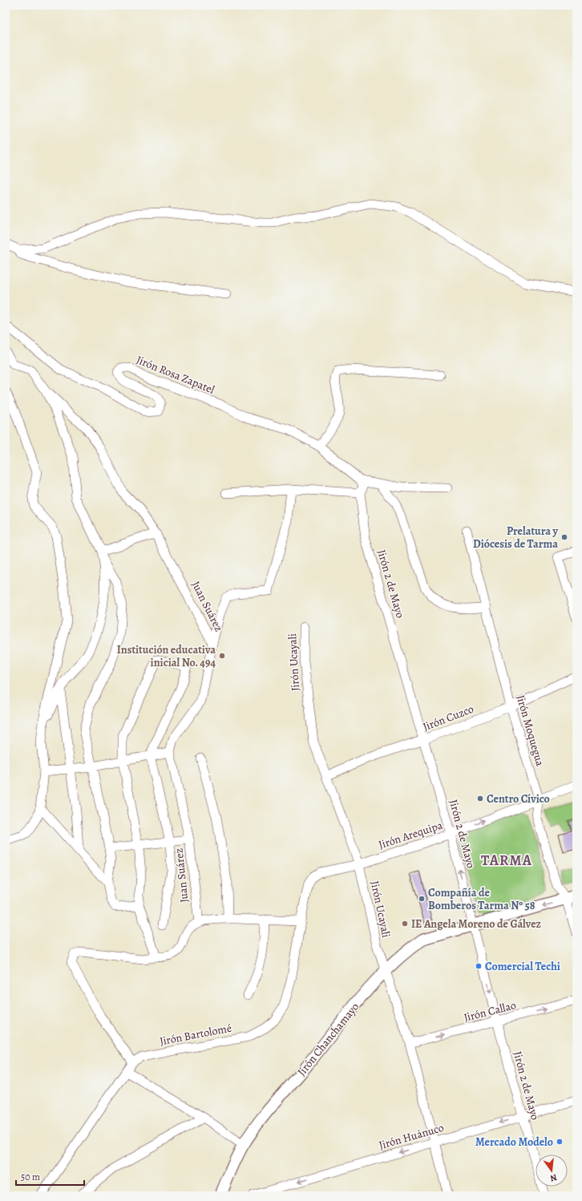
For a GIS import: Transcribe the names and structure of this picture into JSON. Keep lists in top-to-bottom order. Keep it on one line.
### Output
{"streets":{"main road":["Jirón Chanchamayo"],"street":["Jirón Rosa Zapatel","Jirón 2 de Mayo","Juan Suárez","Jirón Ucayali","Jirón Cuzco","Jirón Moquegua","Jirón Arequipa","Jirón Callao","Jirón Bartolomé","Jirón Huánuco"]},"crossings":[["Jirón Rosa Zapatel","Jirón 2 de Mayo"],["Jirón 2 de Mayo","Jirón Cuzco"],["Jirón 2 de Mayo","Jirón Arequipa"],["Jirón 2 de Mayo","Jirón Callao"],["Jirón 2 de Mayo","Jirón Chanchamayo"],["Jirón 2 de Mayo","Jirón Huánuco"],["Jirón Ucayali","Jirón Cuzco"],["Jirón Ucayali","Jirón Arequipa"],["Jirón Ucayali","Jirón Callao"],["Jirón Ucayali","Jirón Chanchamayo"],["Jirón Ucayali","Jirón Huánuco"],["Jirón Cuzco","Jirón Moquegua"],["Jirón Moquegua","Jirón Arequipa"],["Jirón Moquegua","Jirón Chanchamayo"],["Jirón Arequipa","Jirón Bartolomé"]],"one_way":["Jirón Callao","Jirón Huánuco"],"districts":["TARMA"],"places":["Prelatura y Diócesis de Tarma","Institución educativa inicial No. 494","Centro Cívico","Compañía de Bomberos Tarma Nº 58","IE Angela Moreno de Gálvez","Comercial Techi","Mercado Modelo"],"scale_bar":"50 m","north":"bottom"}
